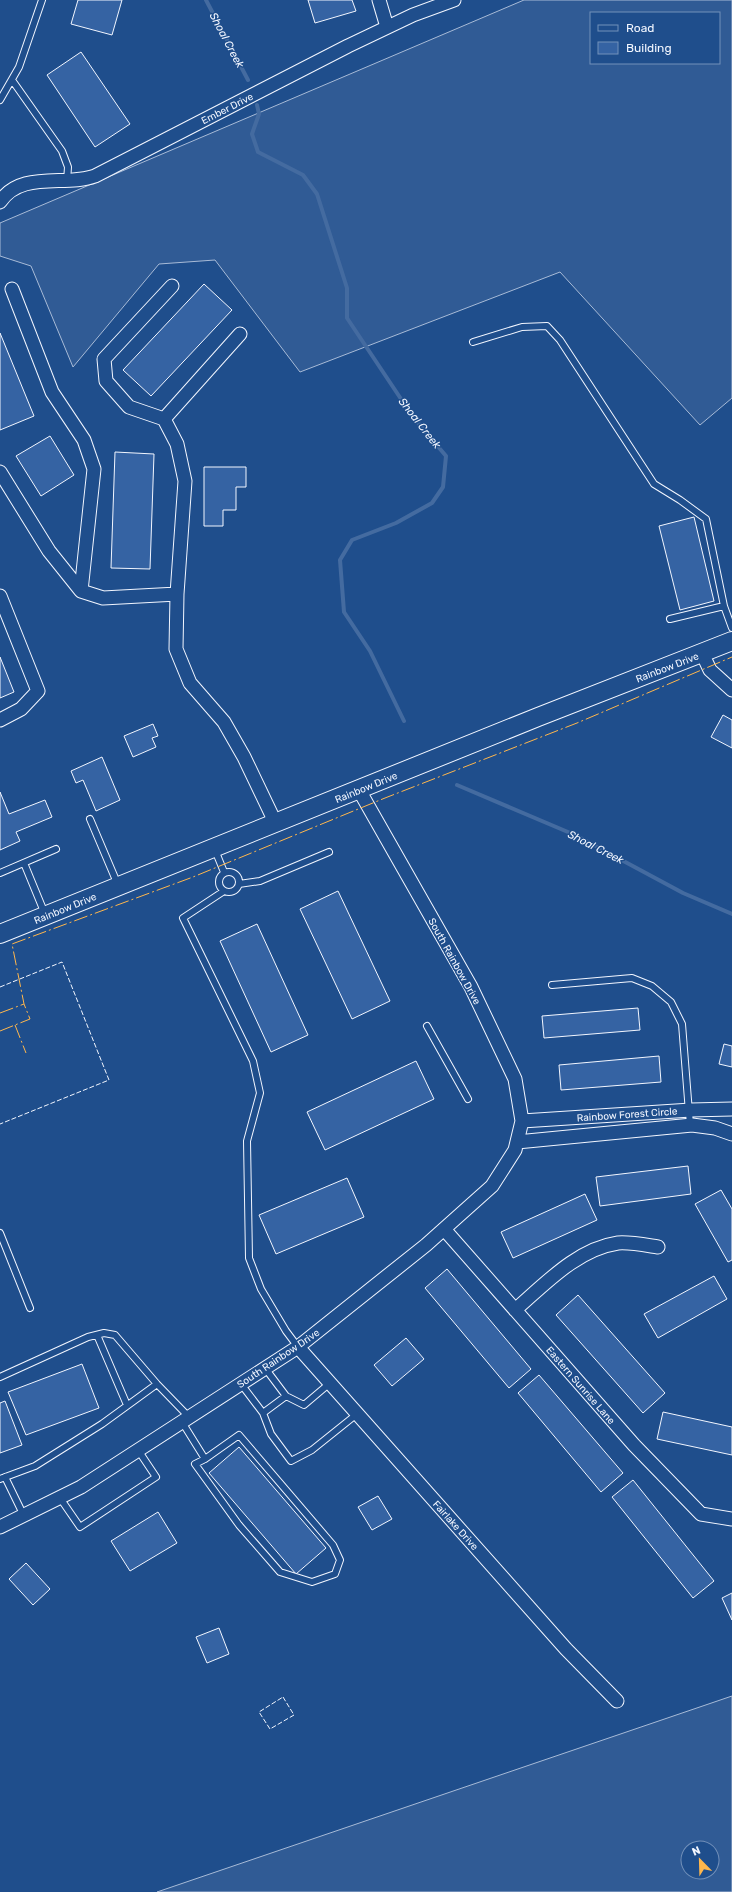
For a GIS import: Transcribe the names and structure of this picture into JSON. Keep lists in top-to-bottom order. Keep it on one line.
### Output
{"streets":{"street":["Ember Drive","Rainbow Drive","South Rainbow Drive","Rainbow Forest Circle","Eastern Sunrise Lane","Fairlake Drive"]},"crossings":[["Rainbow Drive","South Rainbow Drive"],["South Rainbow Drive","Rainbow Forest Circle"],["South Rainbow Drive","Eastern Sunrise Lane"],["South Rainbow Drive","Fairlake Drive"]],"water":["Shoal Creek"],"legend":["Road","Building"],"north":"top left"}
